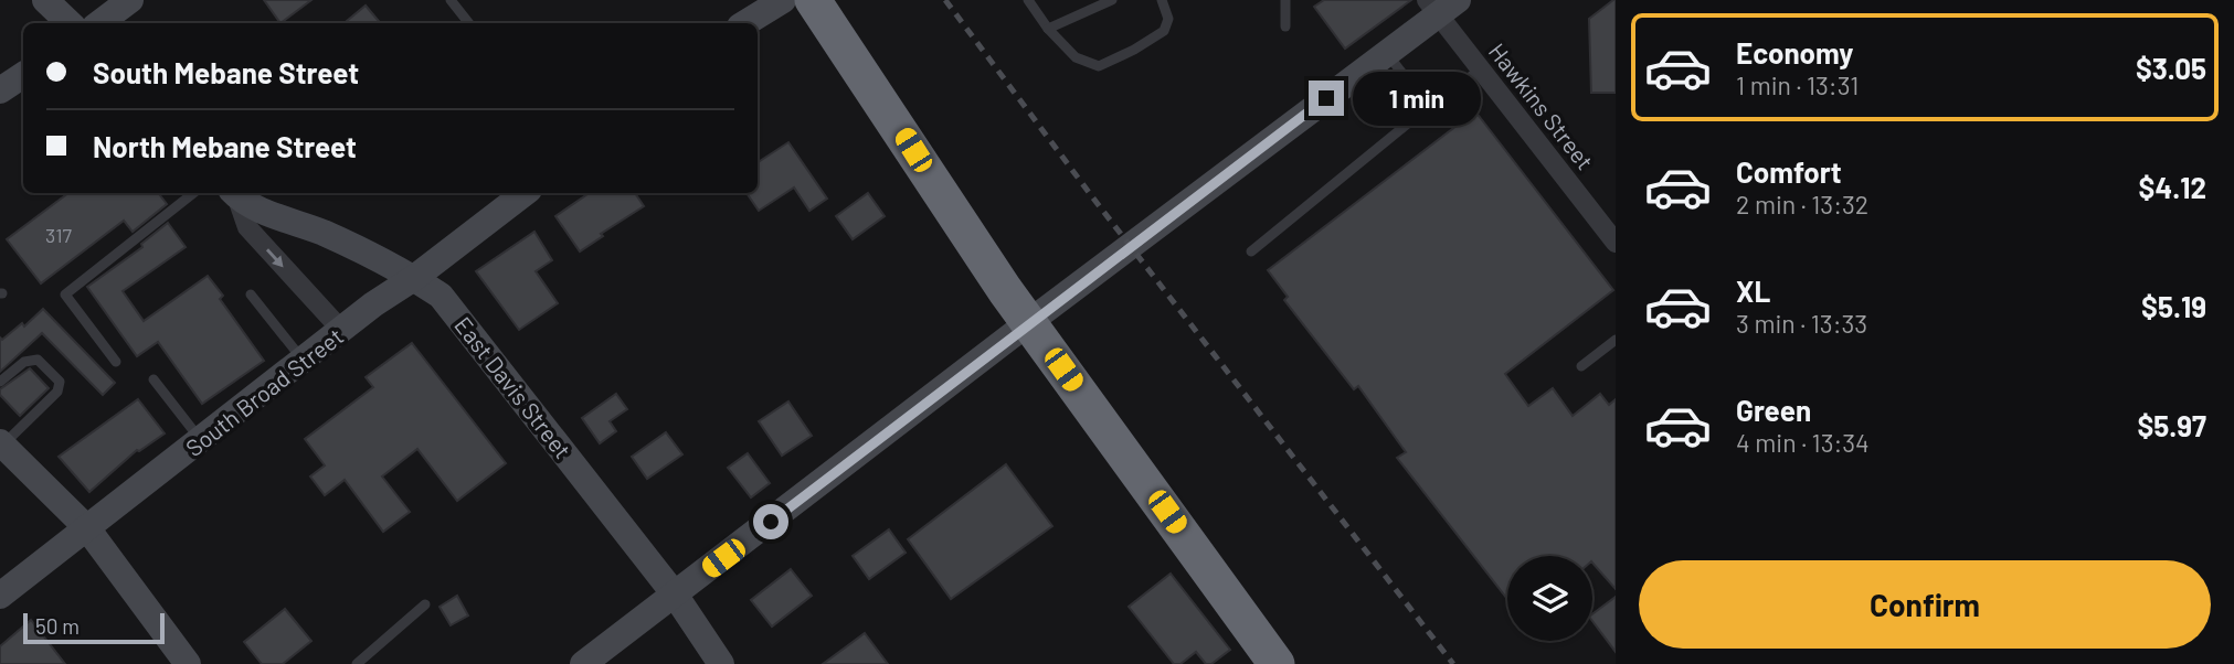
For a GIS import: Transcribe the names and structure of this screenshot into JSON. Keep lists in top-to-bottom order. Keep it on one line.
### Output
{"streets":{"street":["Hawkins Street","East Davis Street","South Broad Street"]},"crossings":[["East Davis Street","South Broad Street"]],"house_numbers":["317"],"scale_bar":"50 m","page":{"list":[{"name":"Economy","note":"1 min · 13:31","value":"$3.05"},{"name":"Comfort","note":"2 min · 13:32","value":"$4.12"},{"name":"XL","note":"3 min · 13:33","value":"$5.19"},{"name":"Green","note":"4 min · 13:34","value":"$5.97"}],"banner":["South Mebane Street","North Mebane Street"],"bubble":"1 min","buttons":"Confirm","scale":"50 m"}}
